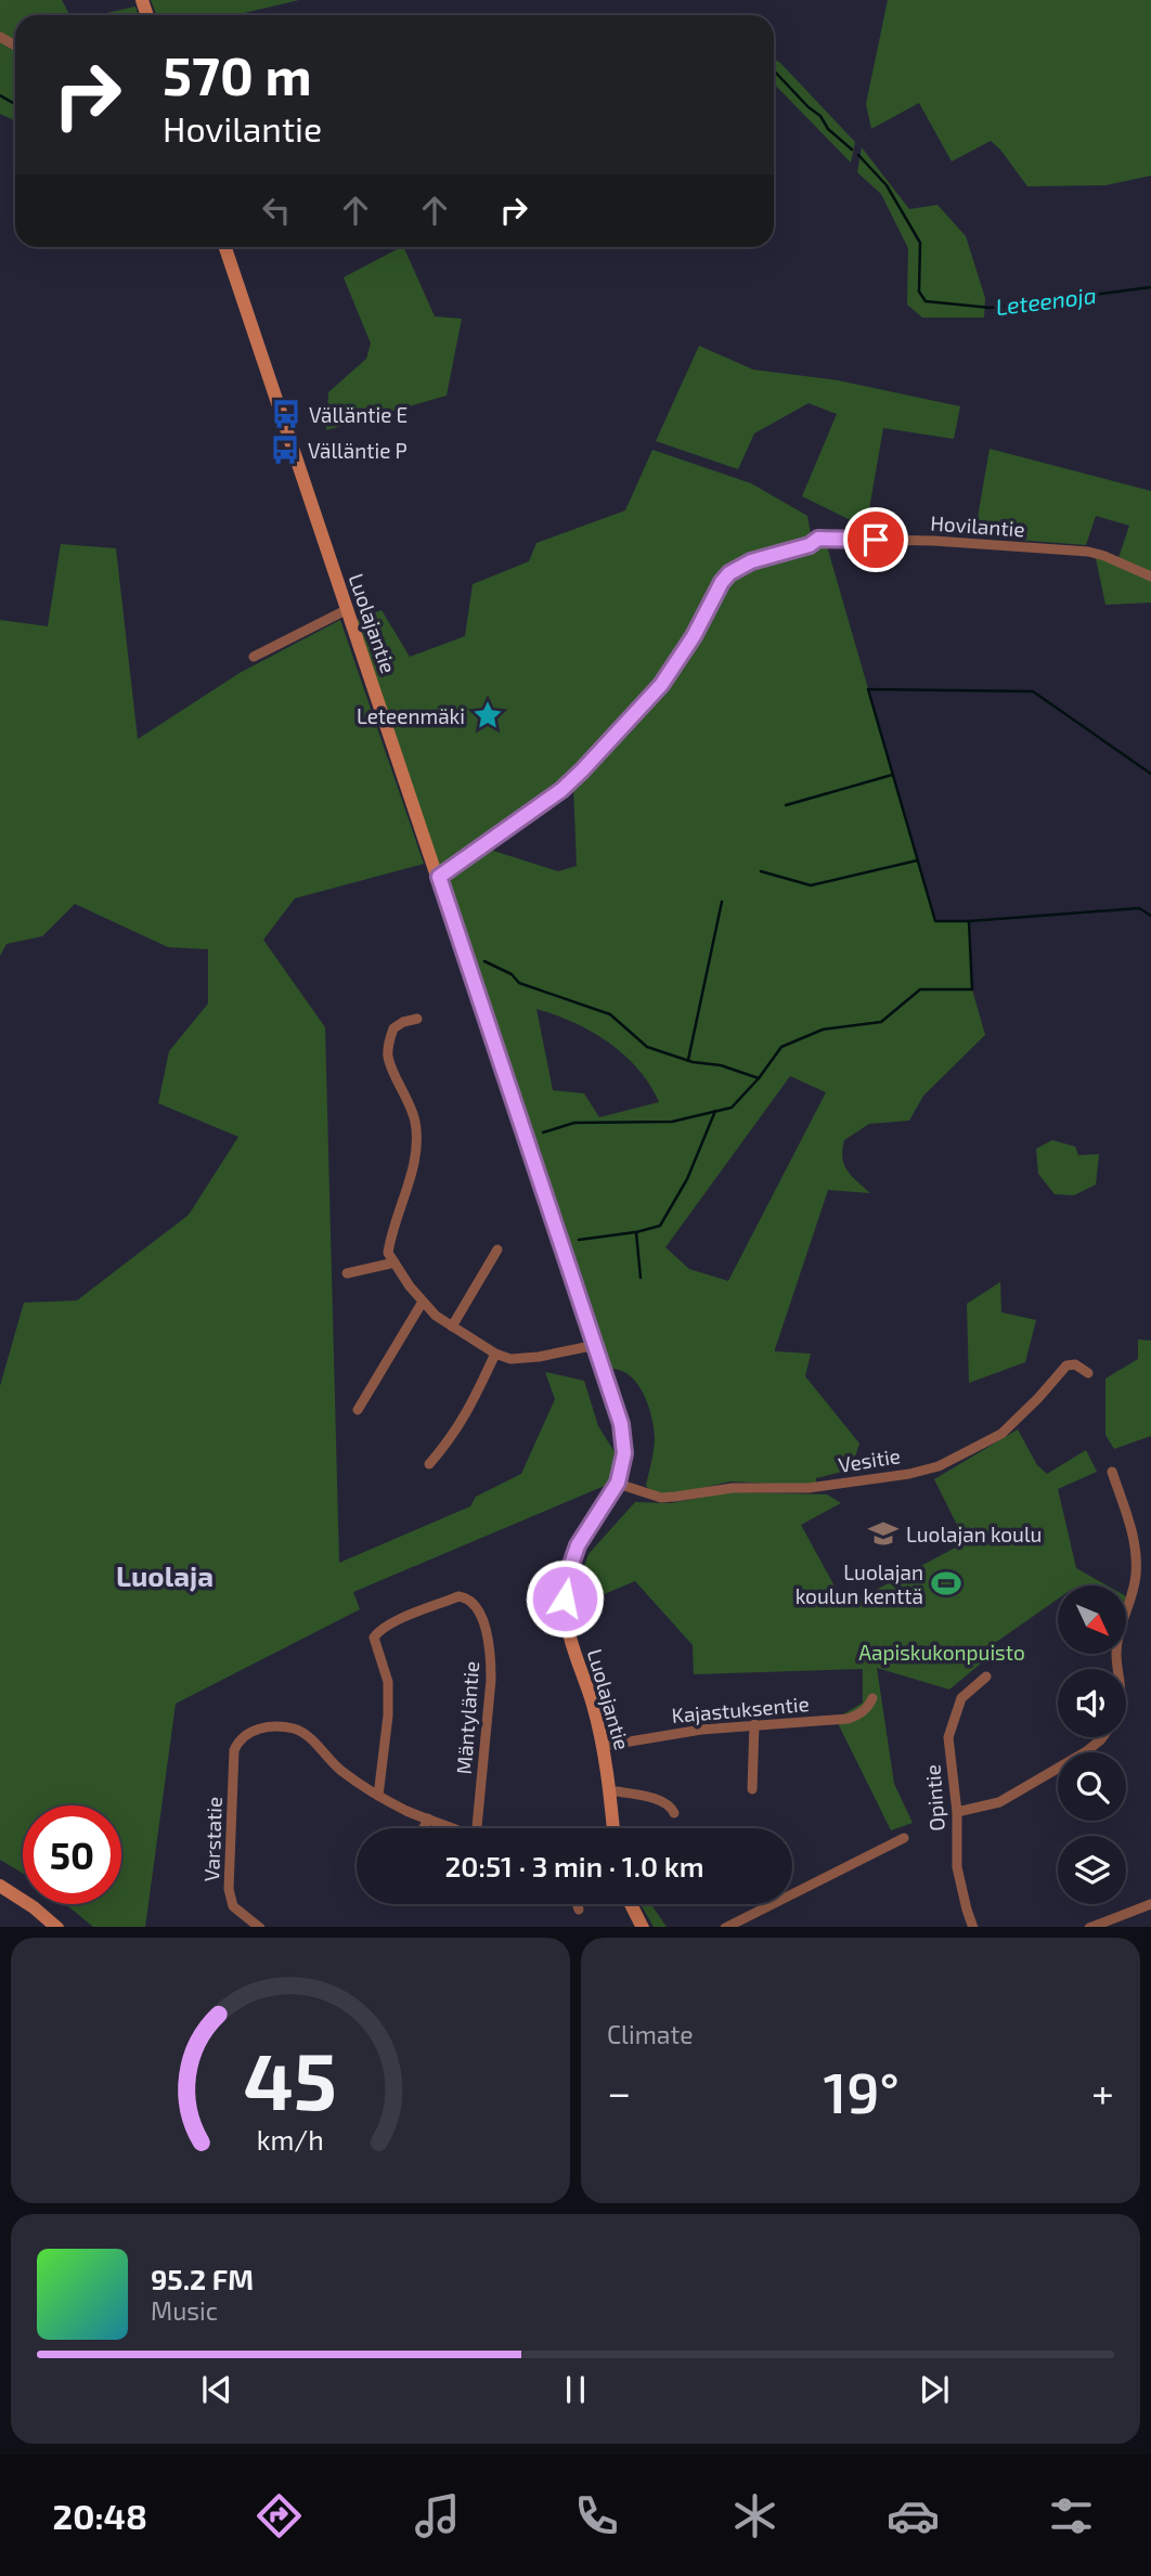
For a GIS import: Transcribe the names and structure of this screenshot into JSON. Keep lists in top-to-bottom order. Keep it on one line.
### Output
{"streets":{"main road":["Luolajantie"],"street":["Hovilantie","Vesitie","Kajastuksentie","Mäntyläntie","Opintie","Varstatie"]},"crossings":[["Hovilantie","Luolajantie"],["Luolajantie","Vesitie"],["Luolajantie","Kajastuksentie"],["Mäntyläntie","Varstatie"]],"districts":["Luolaja"],"water":["Leteenoja"],"parks":["Aapiskukonpuisto"],"places":{"bus stop":["Välläntie E","Välläntie P"],"place":["Leteenmäki"],"school or university":["Luolajan koulu"],"sports":["Luolajan koulun kenttä"]},"north":"bottom right","page":{"turn":["570 m","Hovilantie"],"limit":"50","trip":"20:51 · 3 min · 1.0 km","tile":"Climate","heat":["−","19°","+"],"song":["95.2 FM","Music"],"tabs":"20:48","gauge":["45","km/h"]}}
